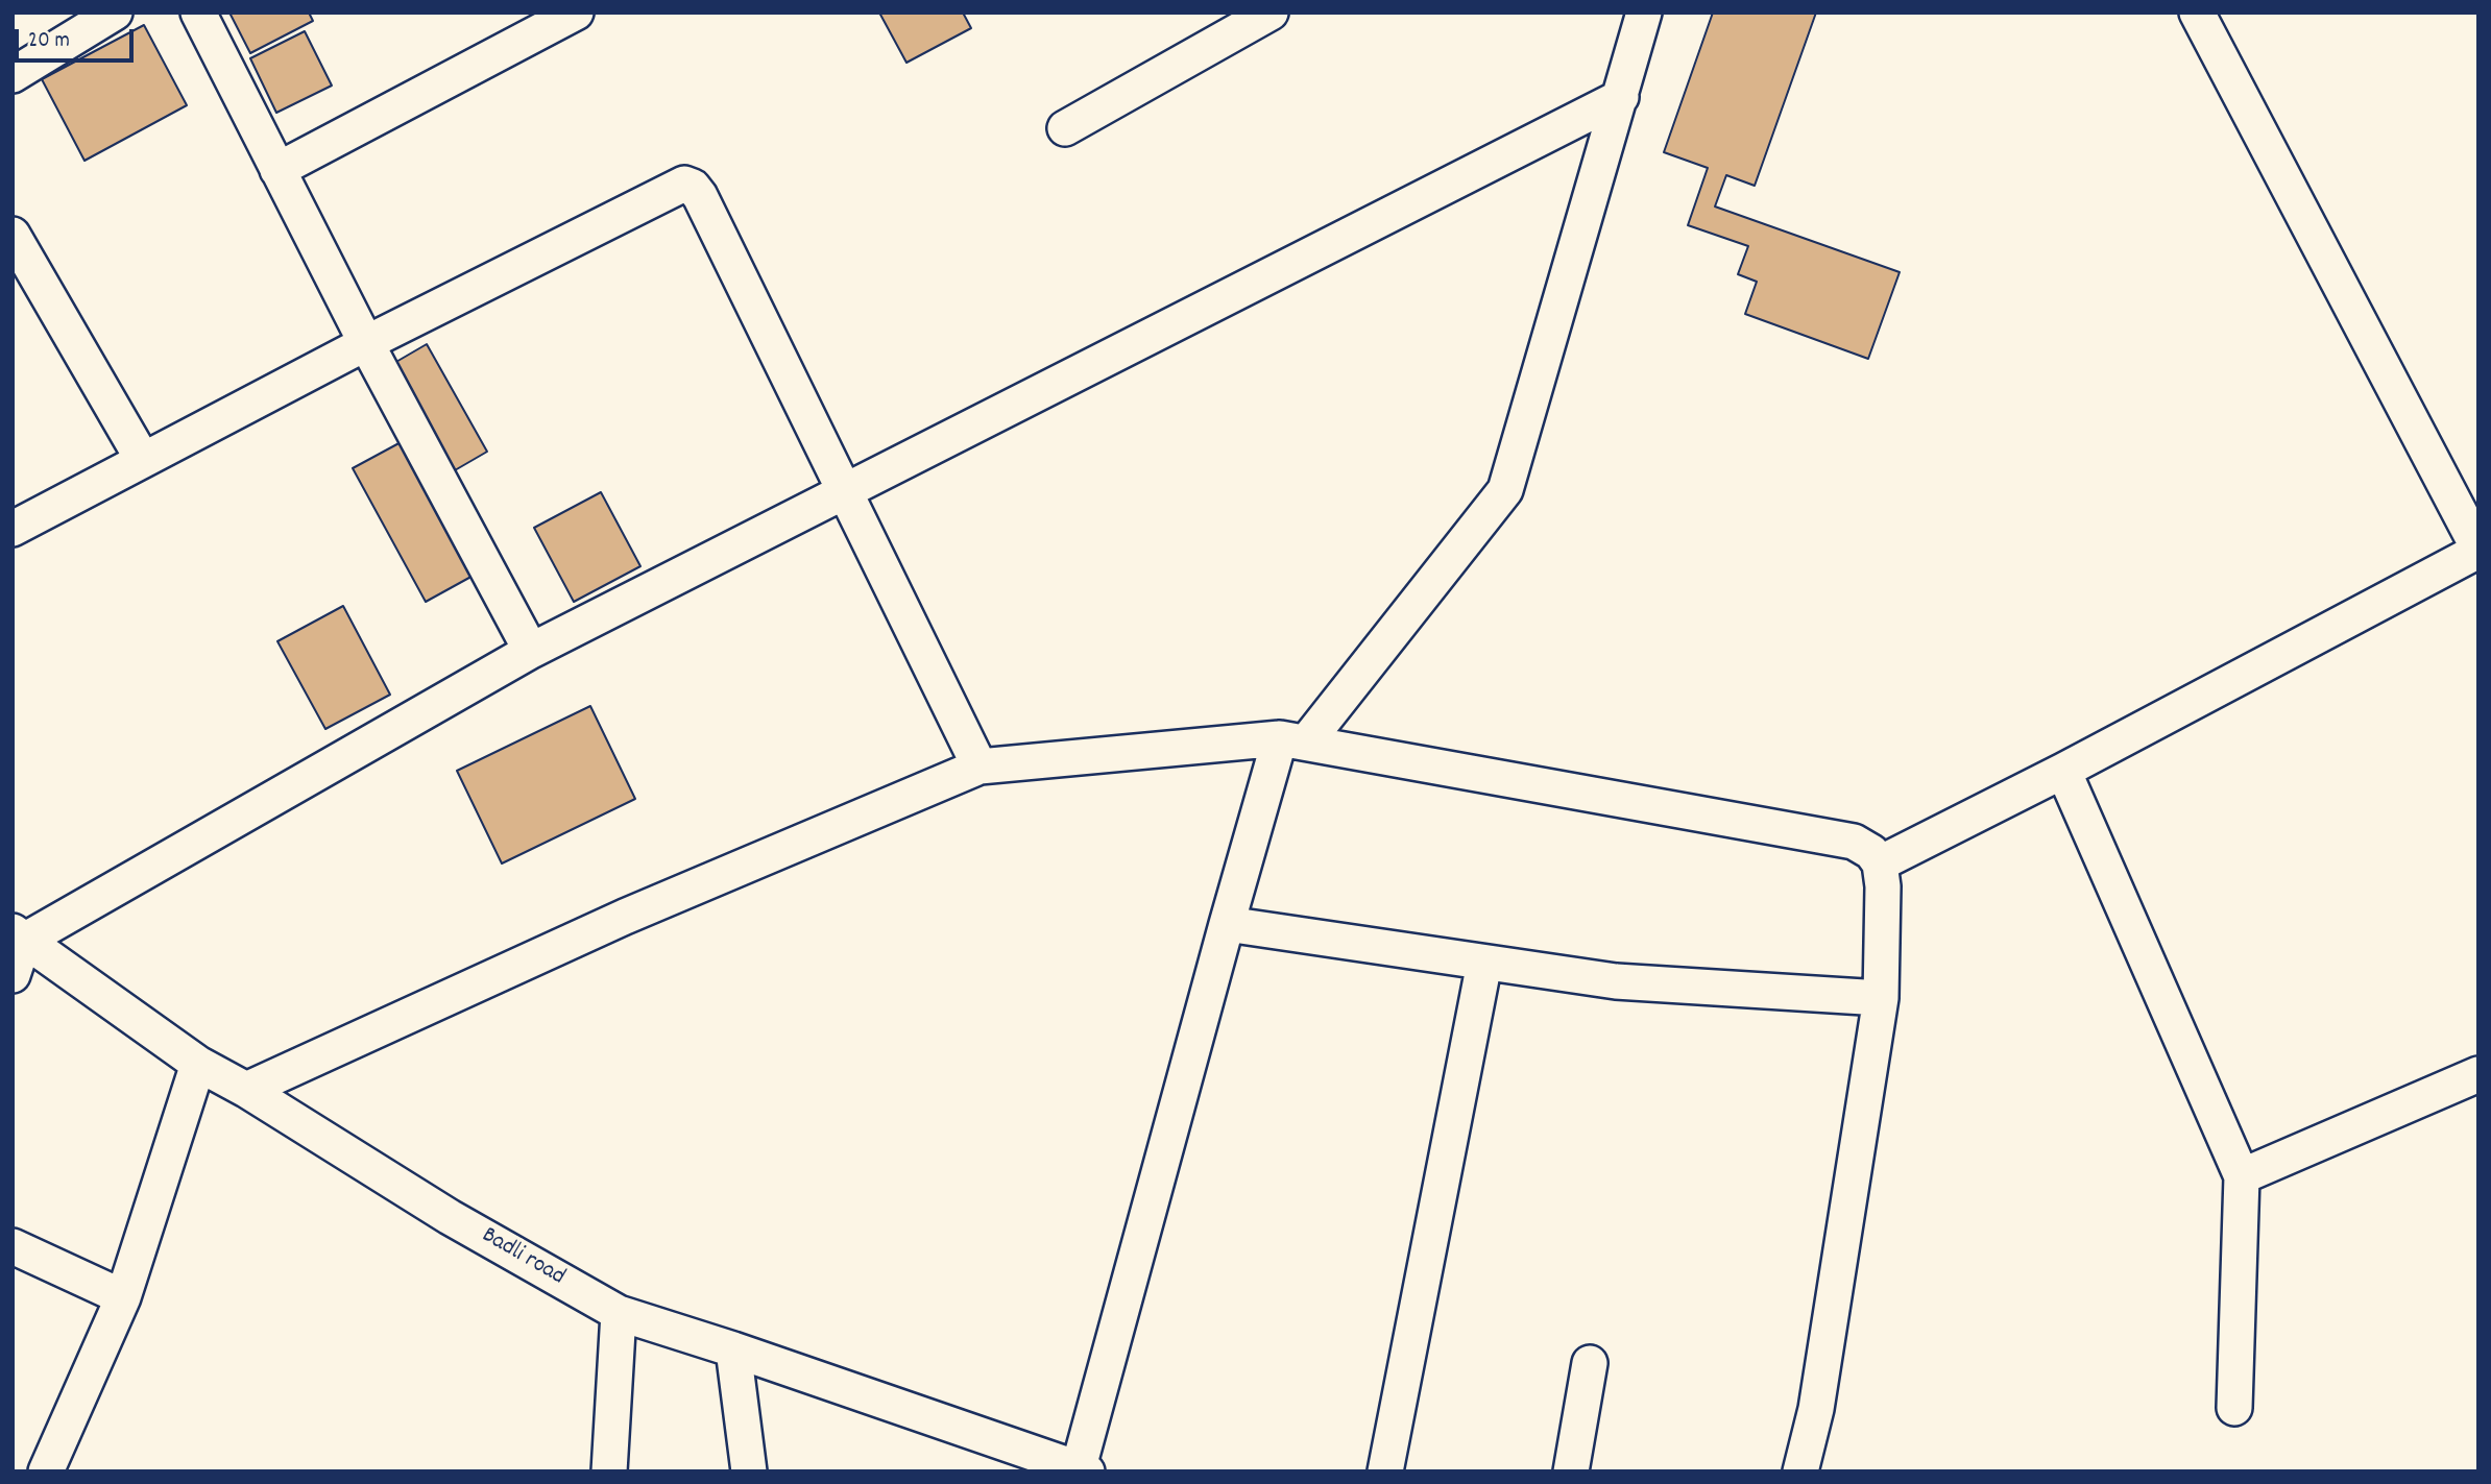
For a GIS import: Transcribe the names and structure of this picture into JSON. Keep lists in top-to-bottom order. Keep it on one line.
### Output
{"streets":{"street":["Badli road"]},"scale_bar":"20 m"}
